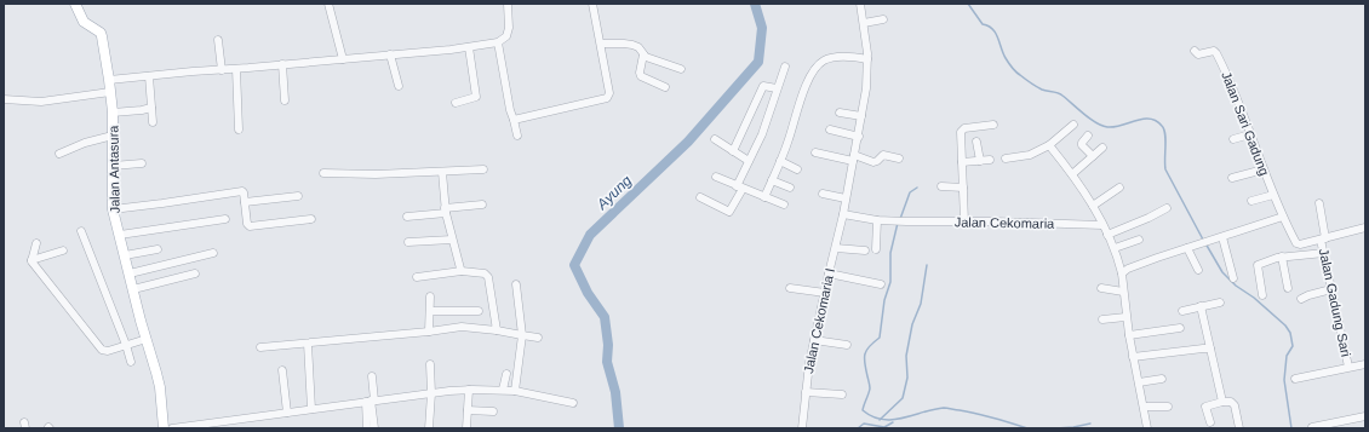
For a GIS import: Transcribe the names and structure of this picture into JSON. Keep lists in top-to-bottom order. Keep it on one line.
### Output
{"streets":{"main road":["Jalan Antasura"],"street":["Jalan Sari Gadung","Jalan Cekomaria","Jalan Gadung Sari","Jalan Cekomaria I"]},"crossings":[["Jalan Sari Gadung","Jalan Gadung Sari"],["Jalan Cekomaria","Jalan Cekomaria I"]],"water":["Ayung"]}
